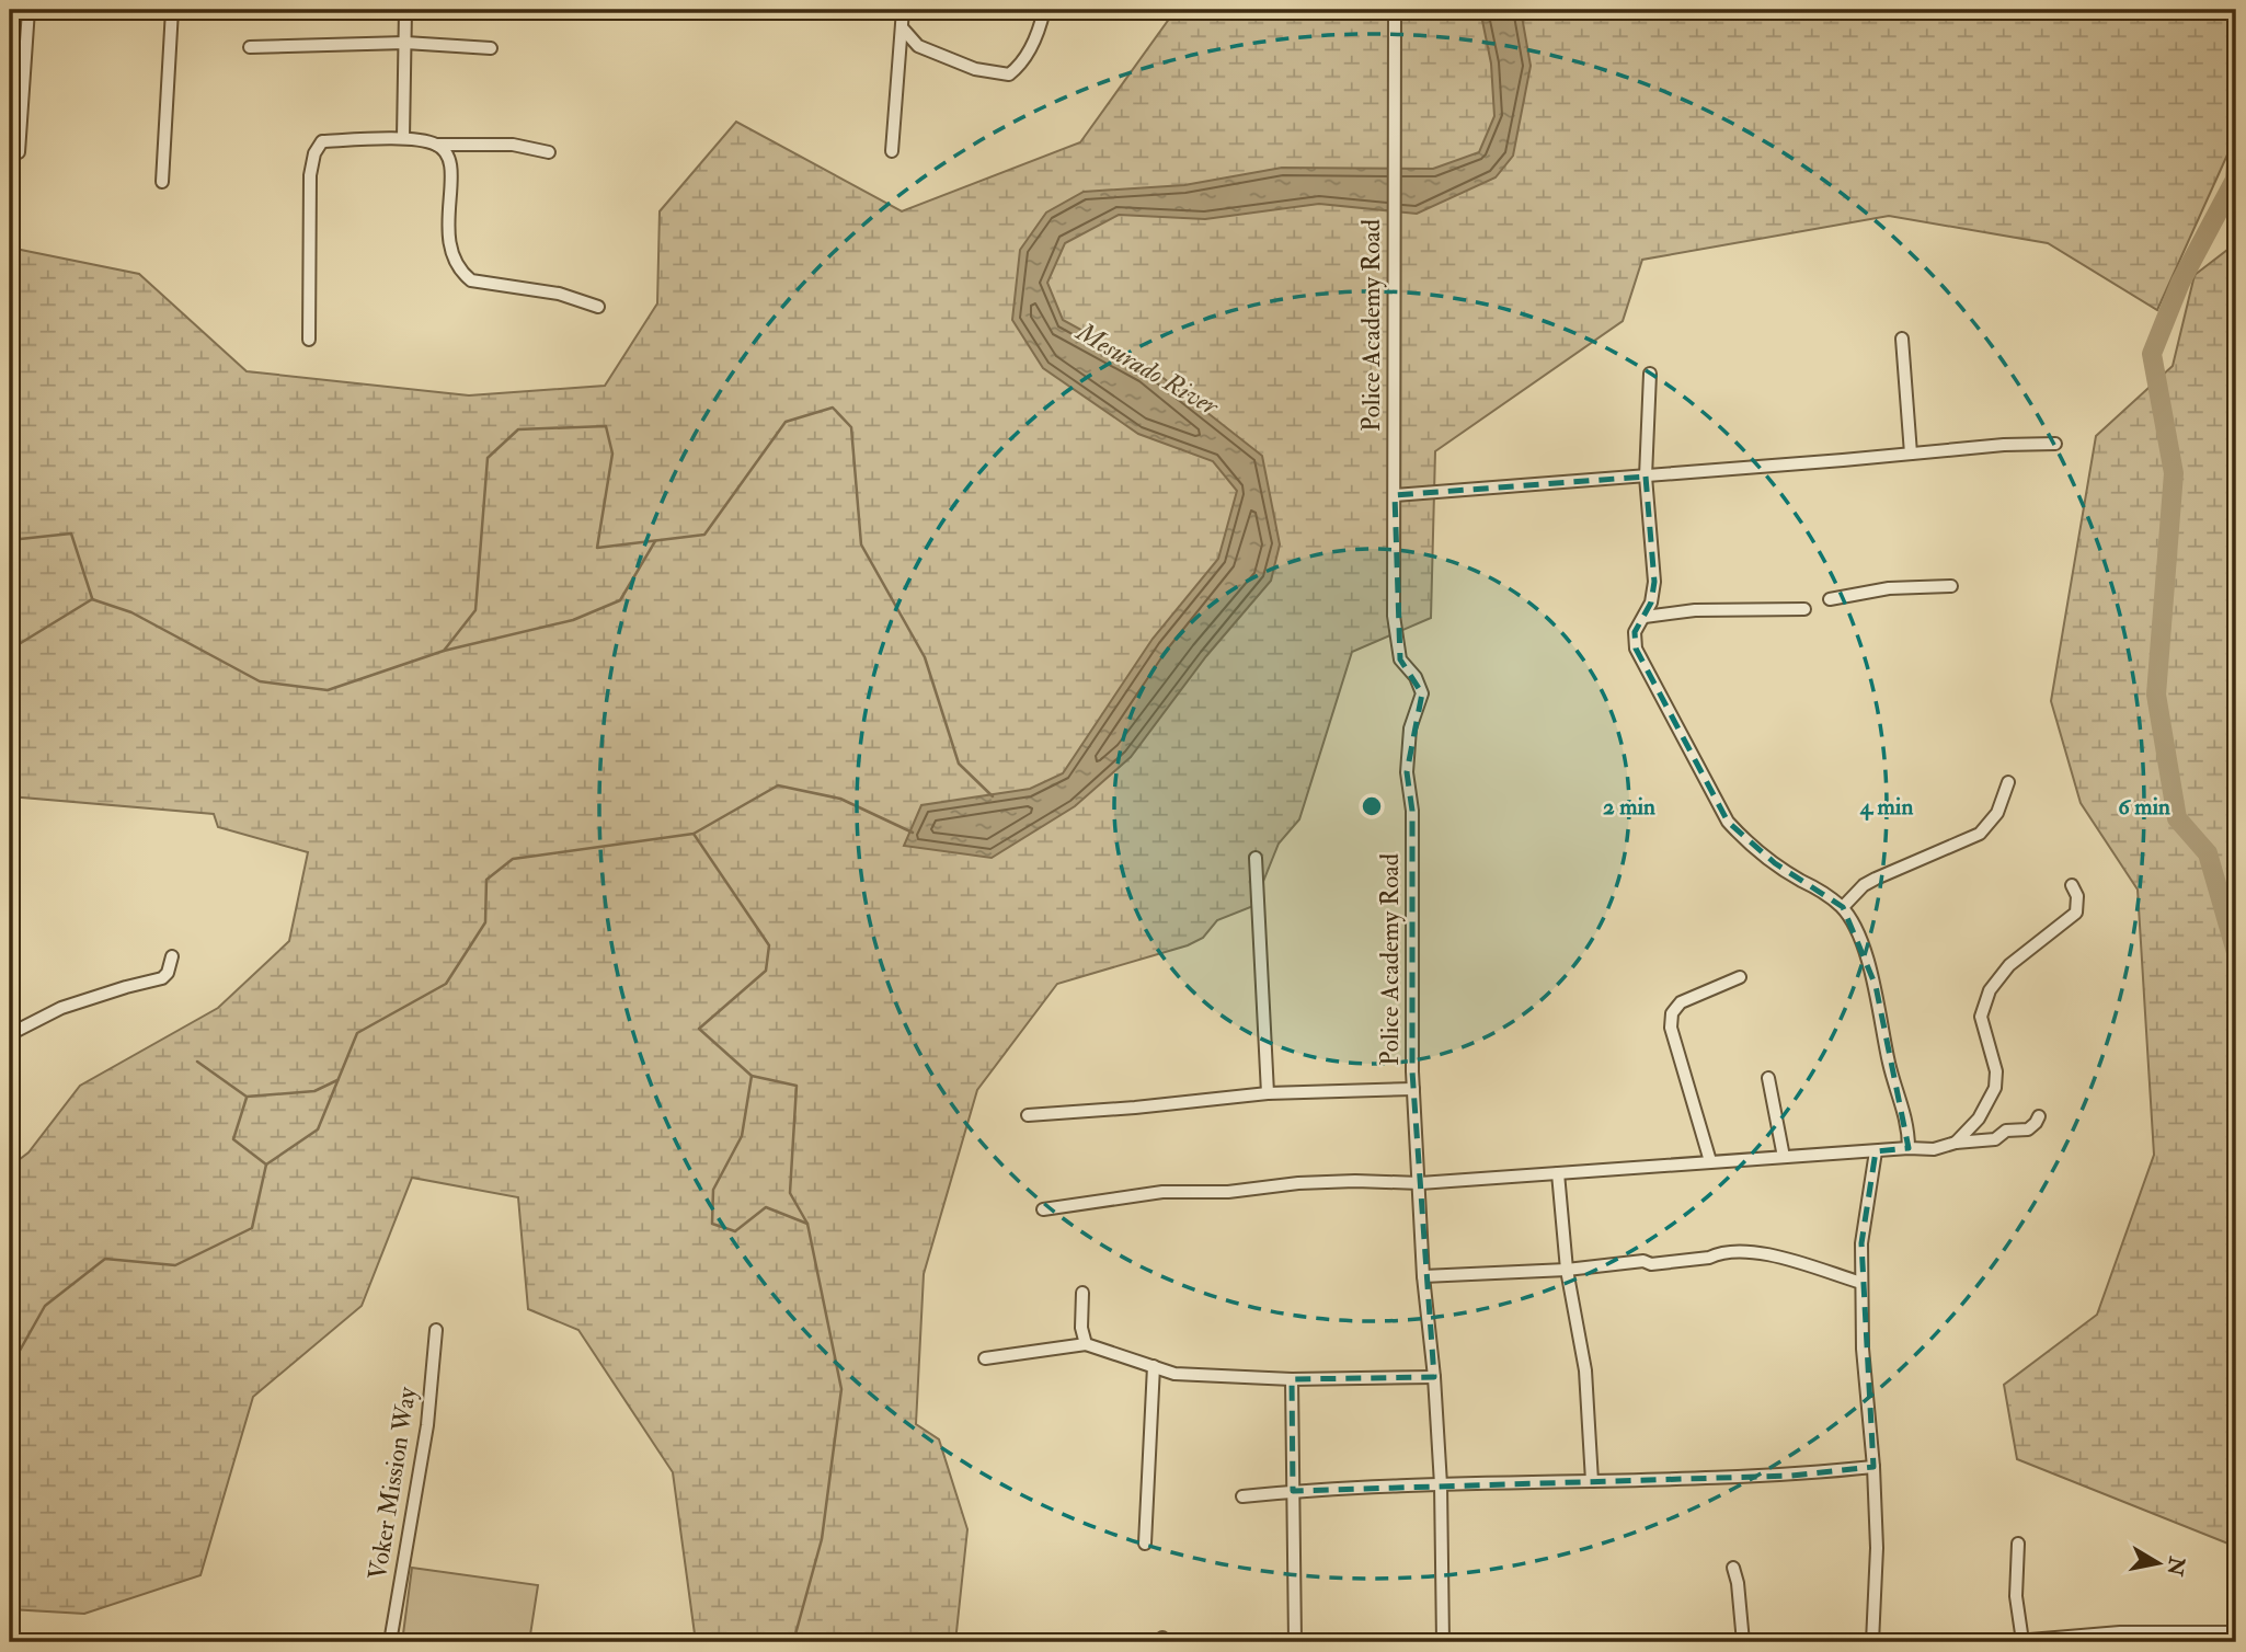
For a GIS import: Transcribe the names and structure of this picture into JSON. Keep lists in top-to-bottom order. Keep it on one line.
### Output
{"streets":{"street":["Police Academy Road","Voker Mission Way"]},"water":["Mesurado River"],"north":"right","rings":["2 min","4 min","6 min"]}
